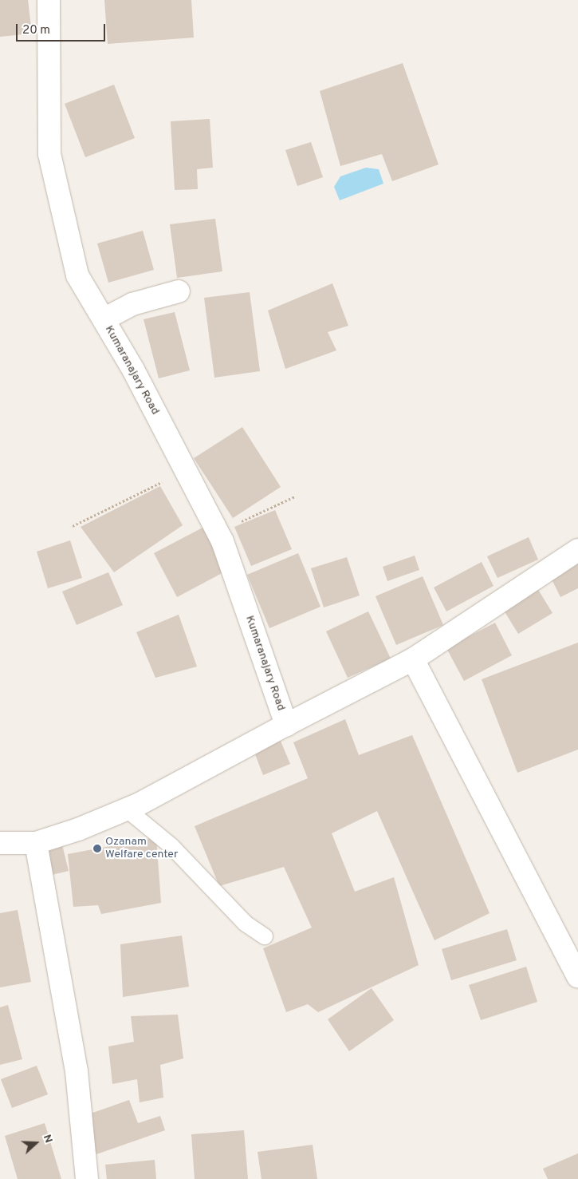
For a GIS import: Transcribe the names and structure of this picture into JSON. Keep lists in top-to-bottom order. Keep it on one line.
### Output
{"streets":{"street":["Kumaranajary Road"]},"places":["Ozanam Welfare center"],"scale_bar":"20 m","north":"right"}
